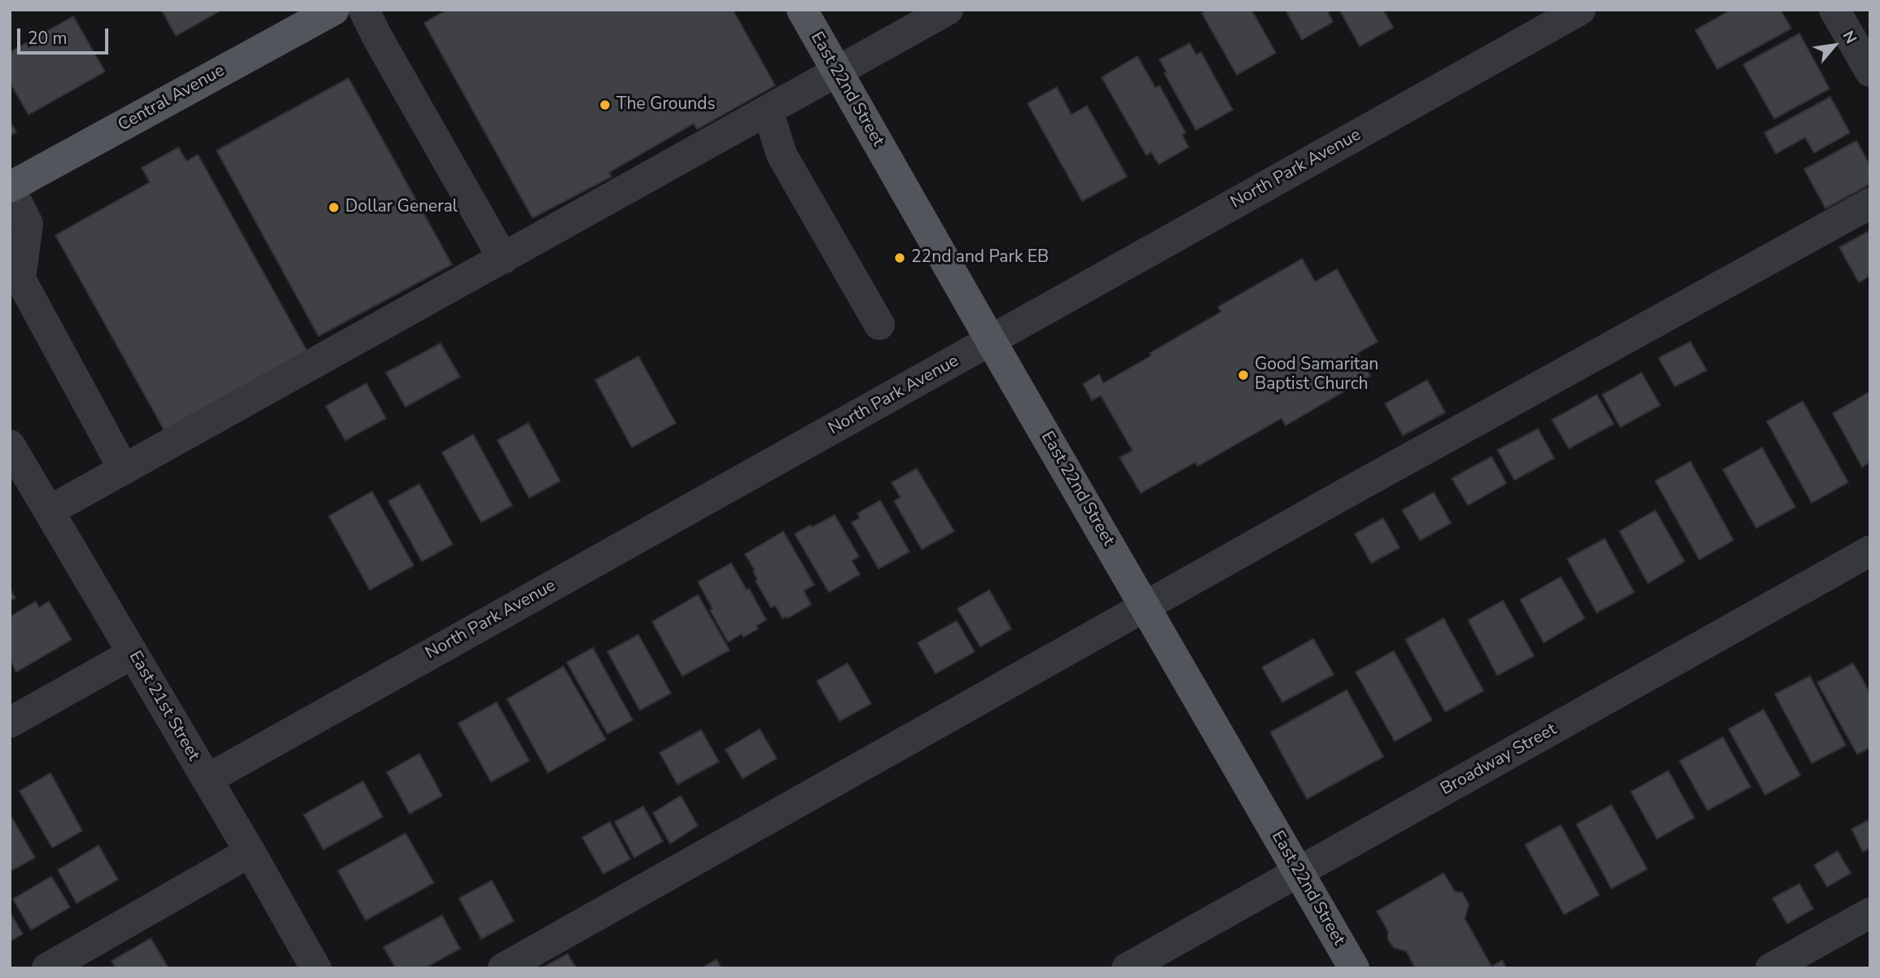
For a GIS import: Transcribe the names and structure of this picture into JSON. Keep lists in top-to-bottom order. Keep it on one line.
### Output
{"streets":{"main road":["East 22nd Street","Central Avenue"],"street":["North Park Avenue","East 21st Street","Broadway Street"]},"crossings":[["East 22nd Street","North Park Avenue"],["East 22nd Street","Broadway Street"],["North Park Avenue","East 21st Street"]],"places":["The Grounds","Dollar General","22nd and Park EB","Good Samaritan Baptist Church"],"scale_bar":"20 m","north":"top right"}
